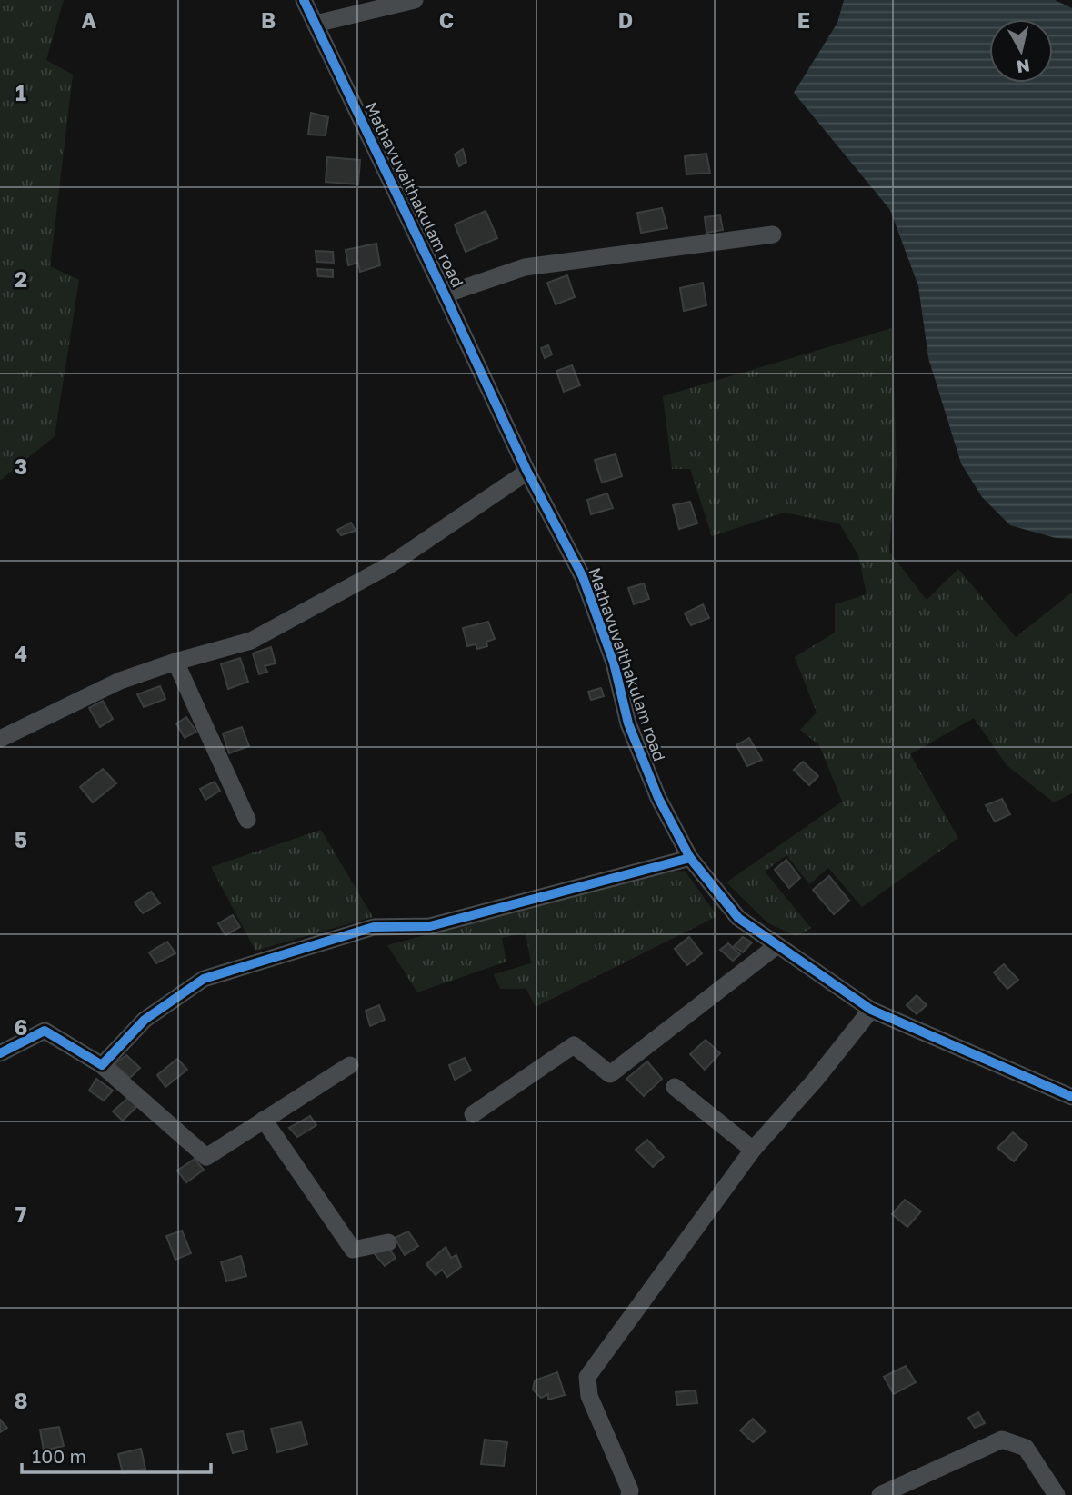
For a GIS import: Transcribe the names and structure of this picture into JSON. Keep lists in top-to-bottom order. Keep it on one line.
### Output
{"streets":{"street":["Mathavuvaithakulam road"]},"scale_bar":"100 m","north":"bottom","grid":{"columns":["A","B","C","D","E"],"rows":["1","2","3","4","5","6","7","8"]}}
